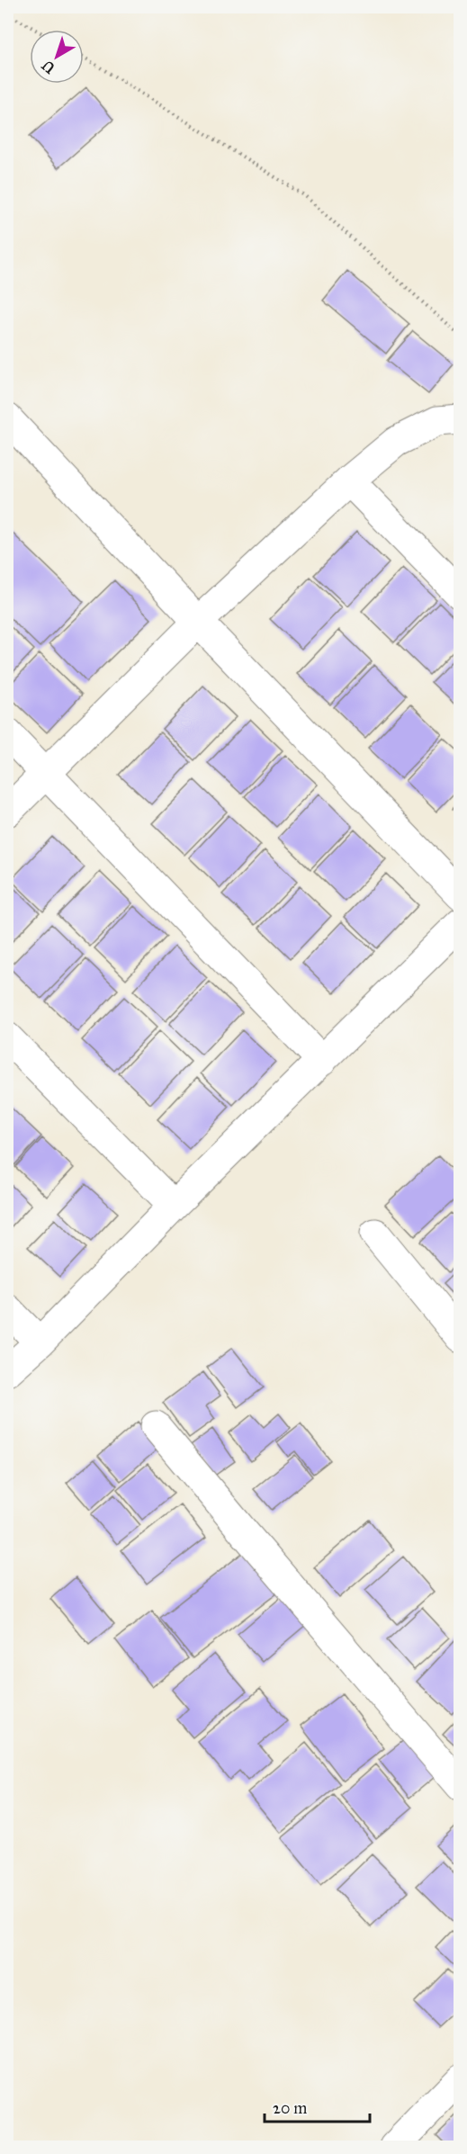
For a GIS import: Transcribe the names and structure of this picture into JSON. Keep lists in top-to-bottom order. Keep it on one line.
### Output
{"scale_bar":"20 m","north":"bottom left"}
